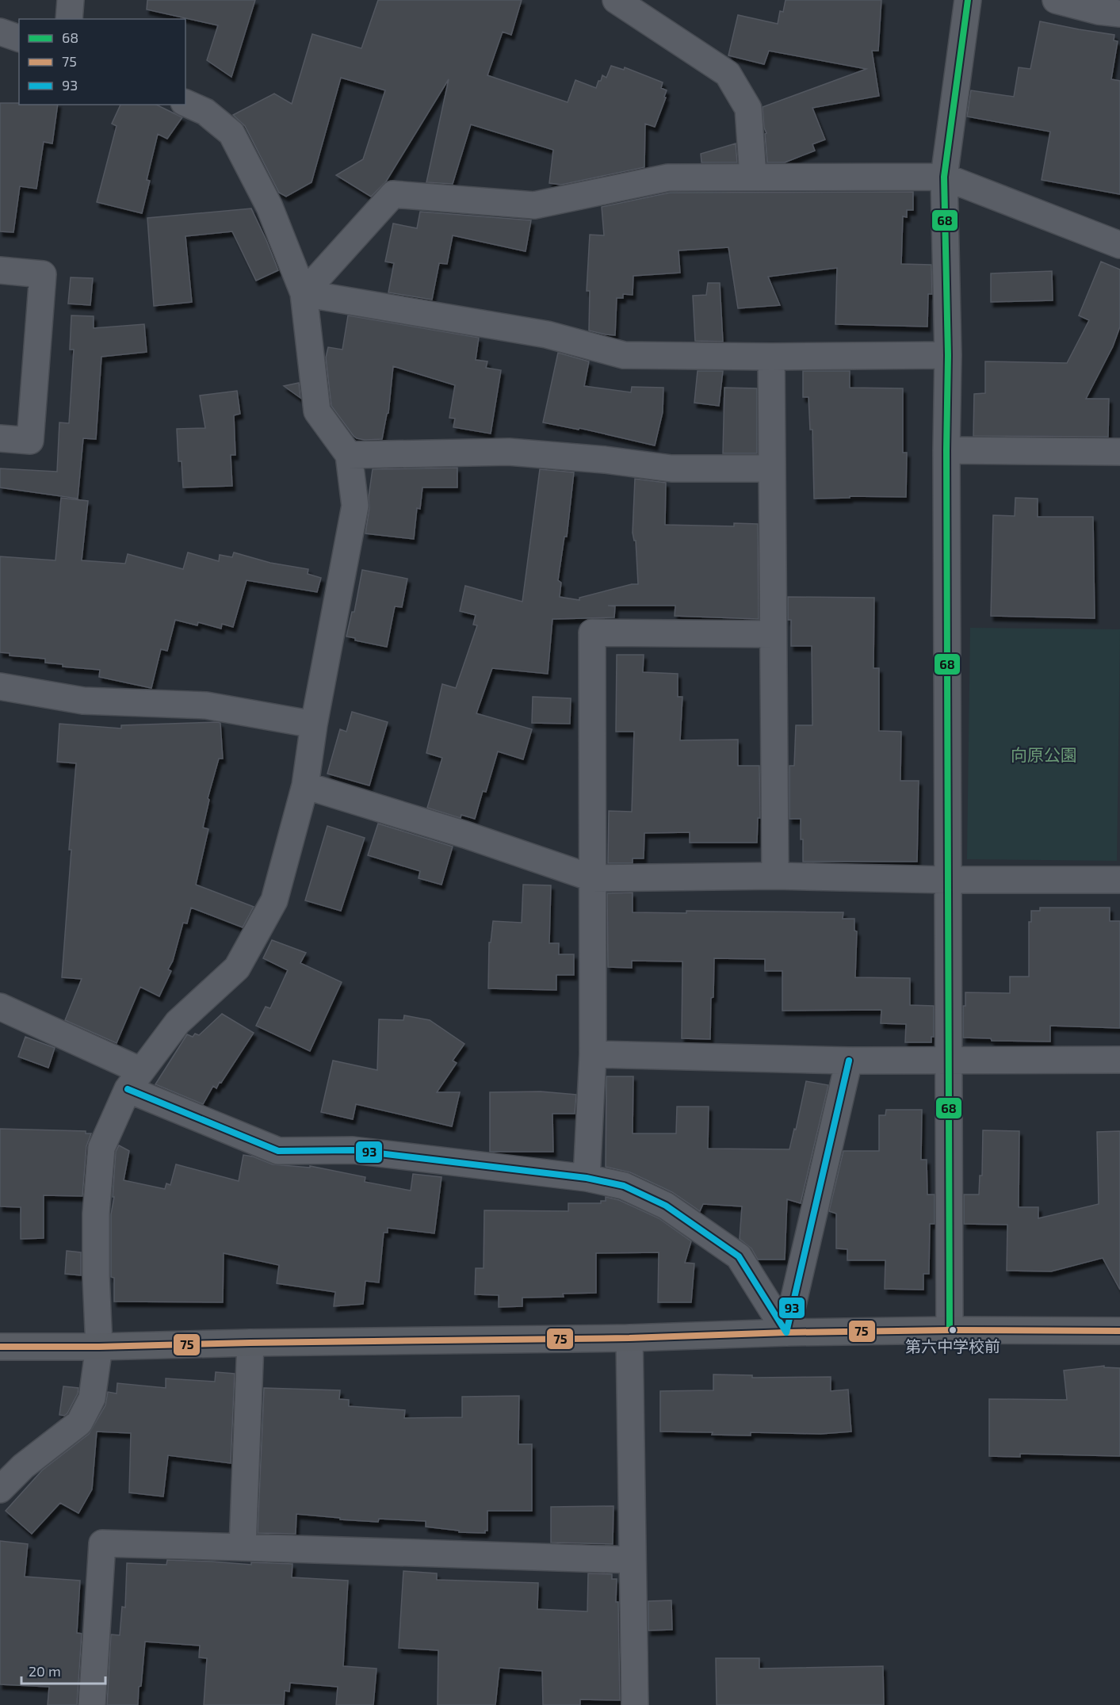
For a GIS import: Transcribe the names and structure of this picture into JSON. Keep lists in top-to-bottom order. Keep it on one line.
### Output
{"parks":["向原公園"],"places":["第六中学校前"],"lines":["transit line 68","transit line 93","transit line 75"],"legend":["68","75","93"],"scale_bar":"20 m"}
